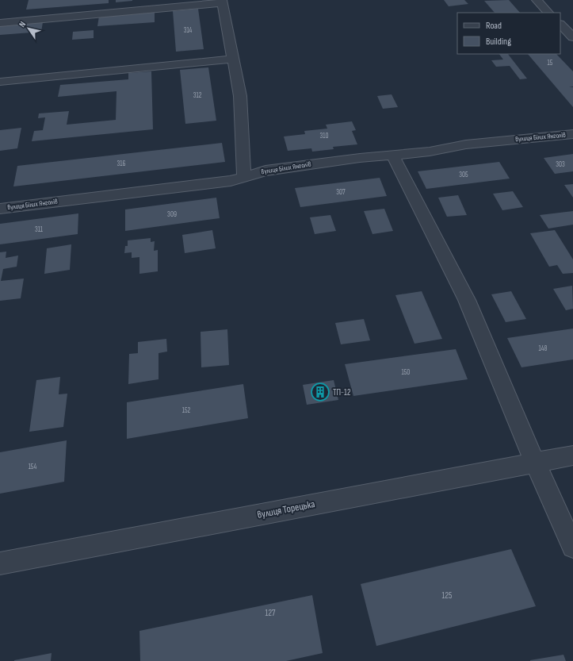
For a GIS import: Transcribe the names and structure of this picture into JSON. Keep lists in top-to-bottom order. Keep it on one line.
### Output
{"streets":{"street":["вулиця Білих Янголів","вулиця Торецька"]},"places":{"building":["ТП-12"]},"house_numbers":["314","15","312","310","316","303","305","307","309","311","148","150","152","154","125","127"],"legend":["Road","Building"],"north":"top left"}
